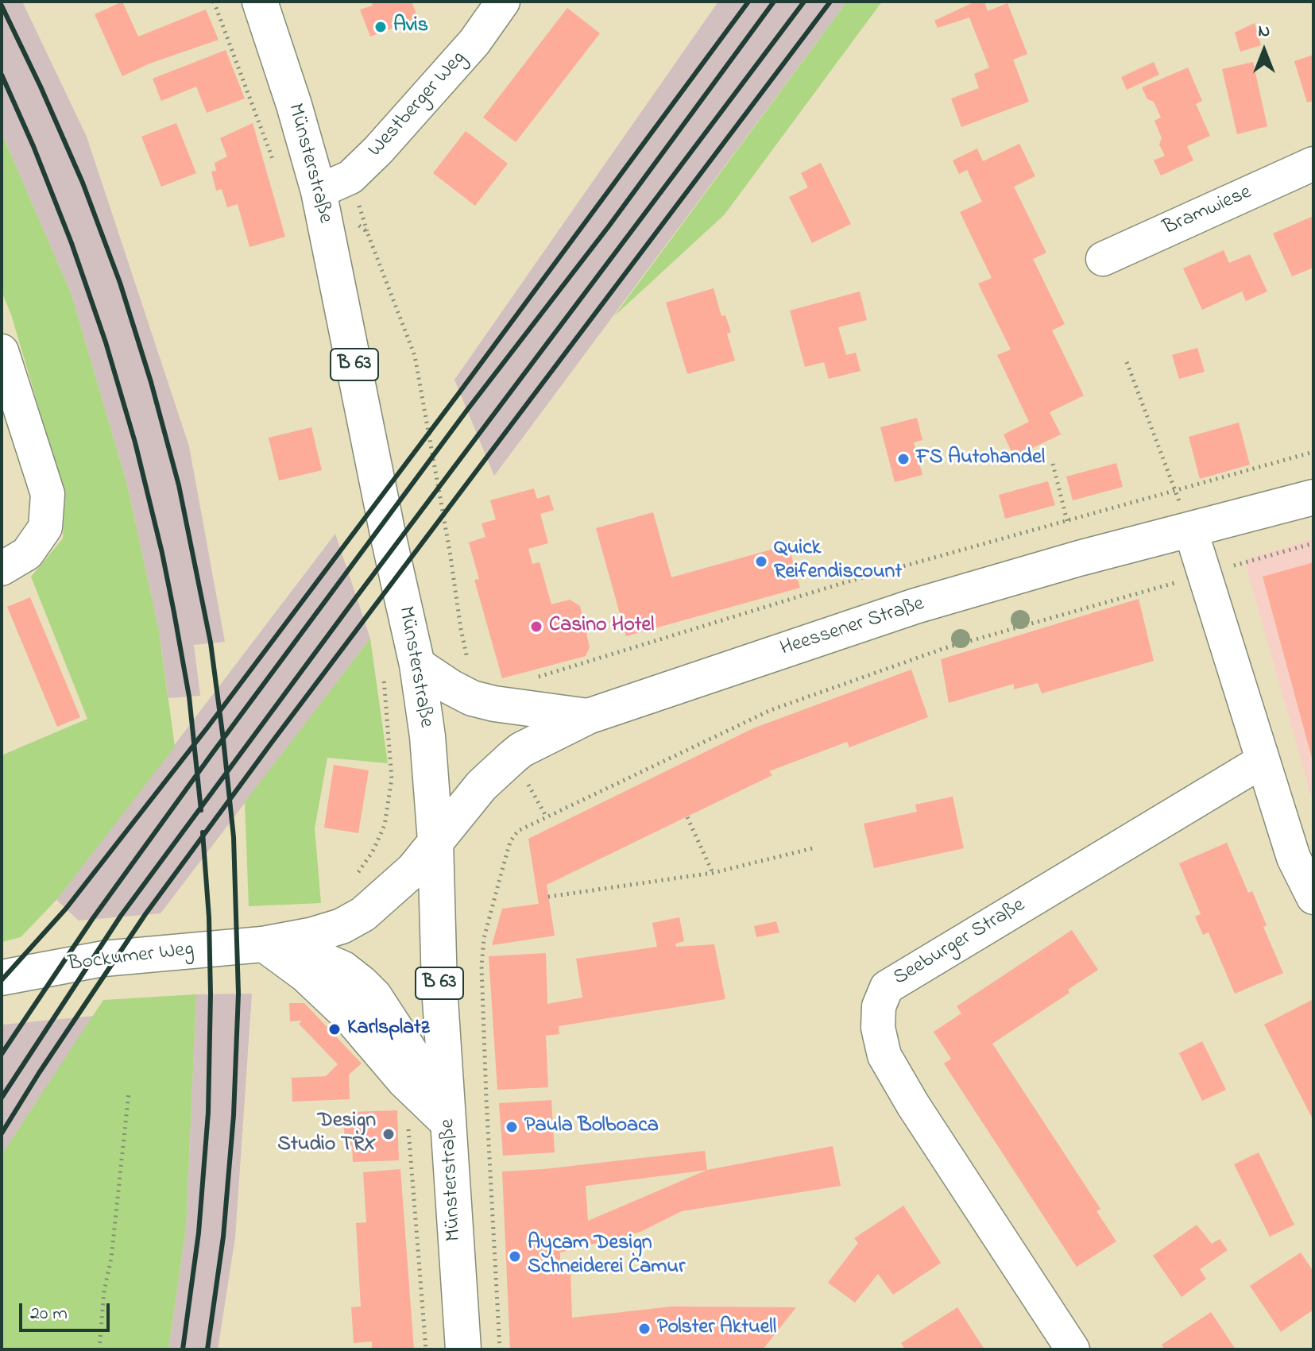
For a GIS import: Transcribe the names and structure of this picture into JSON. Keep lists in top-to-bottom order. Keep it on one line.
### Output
{"streets":{"main road":["Münsterstraße","B 63","Heessener Straße","Bockumer Weg"],"street":["Westberger Weg","Bramwiese","Seeburger Straße"]},"crossings":[["Westberger Weg","Münsterstraße"],["Münsterstraße","Heessener Straße"],["Münsterstraße","Bockumer Weg"],["Heessener Straße","Bockumer Weg"]],"places":["Avis","FS Autohandel","Quick Reifendiscount","Casino Hotel","Karlsplatz","Paula Bolboaca","Design Studio TRX","Aycam Design Schneiderei Camur","Polster Aktuell"],"scale_bar":"20 m","north":"top"}
